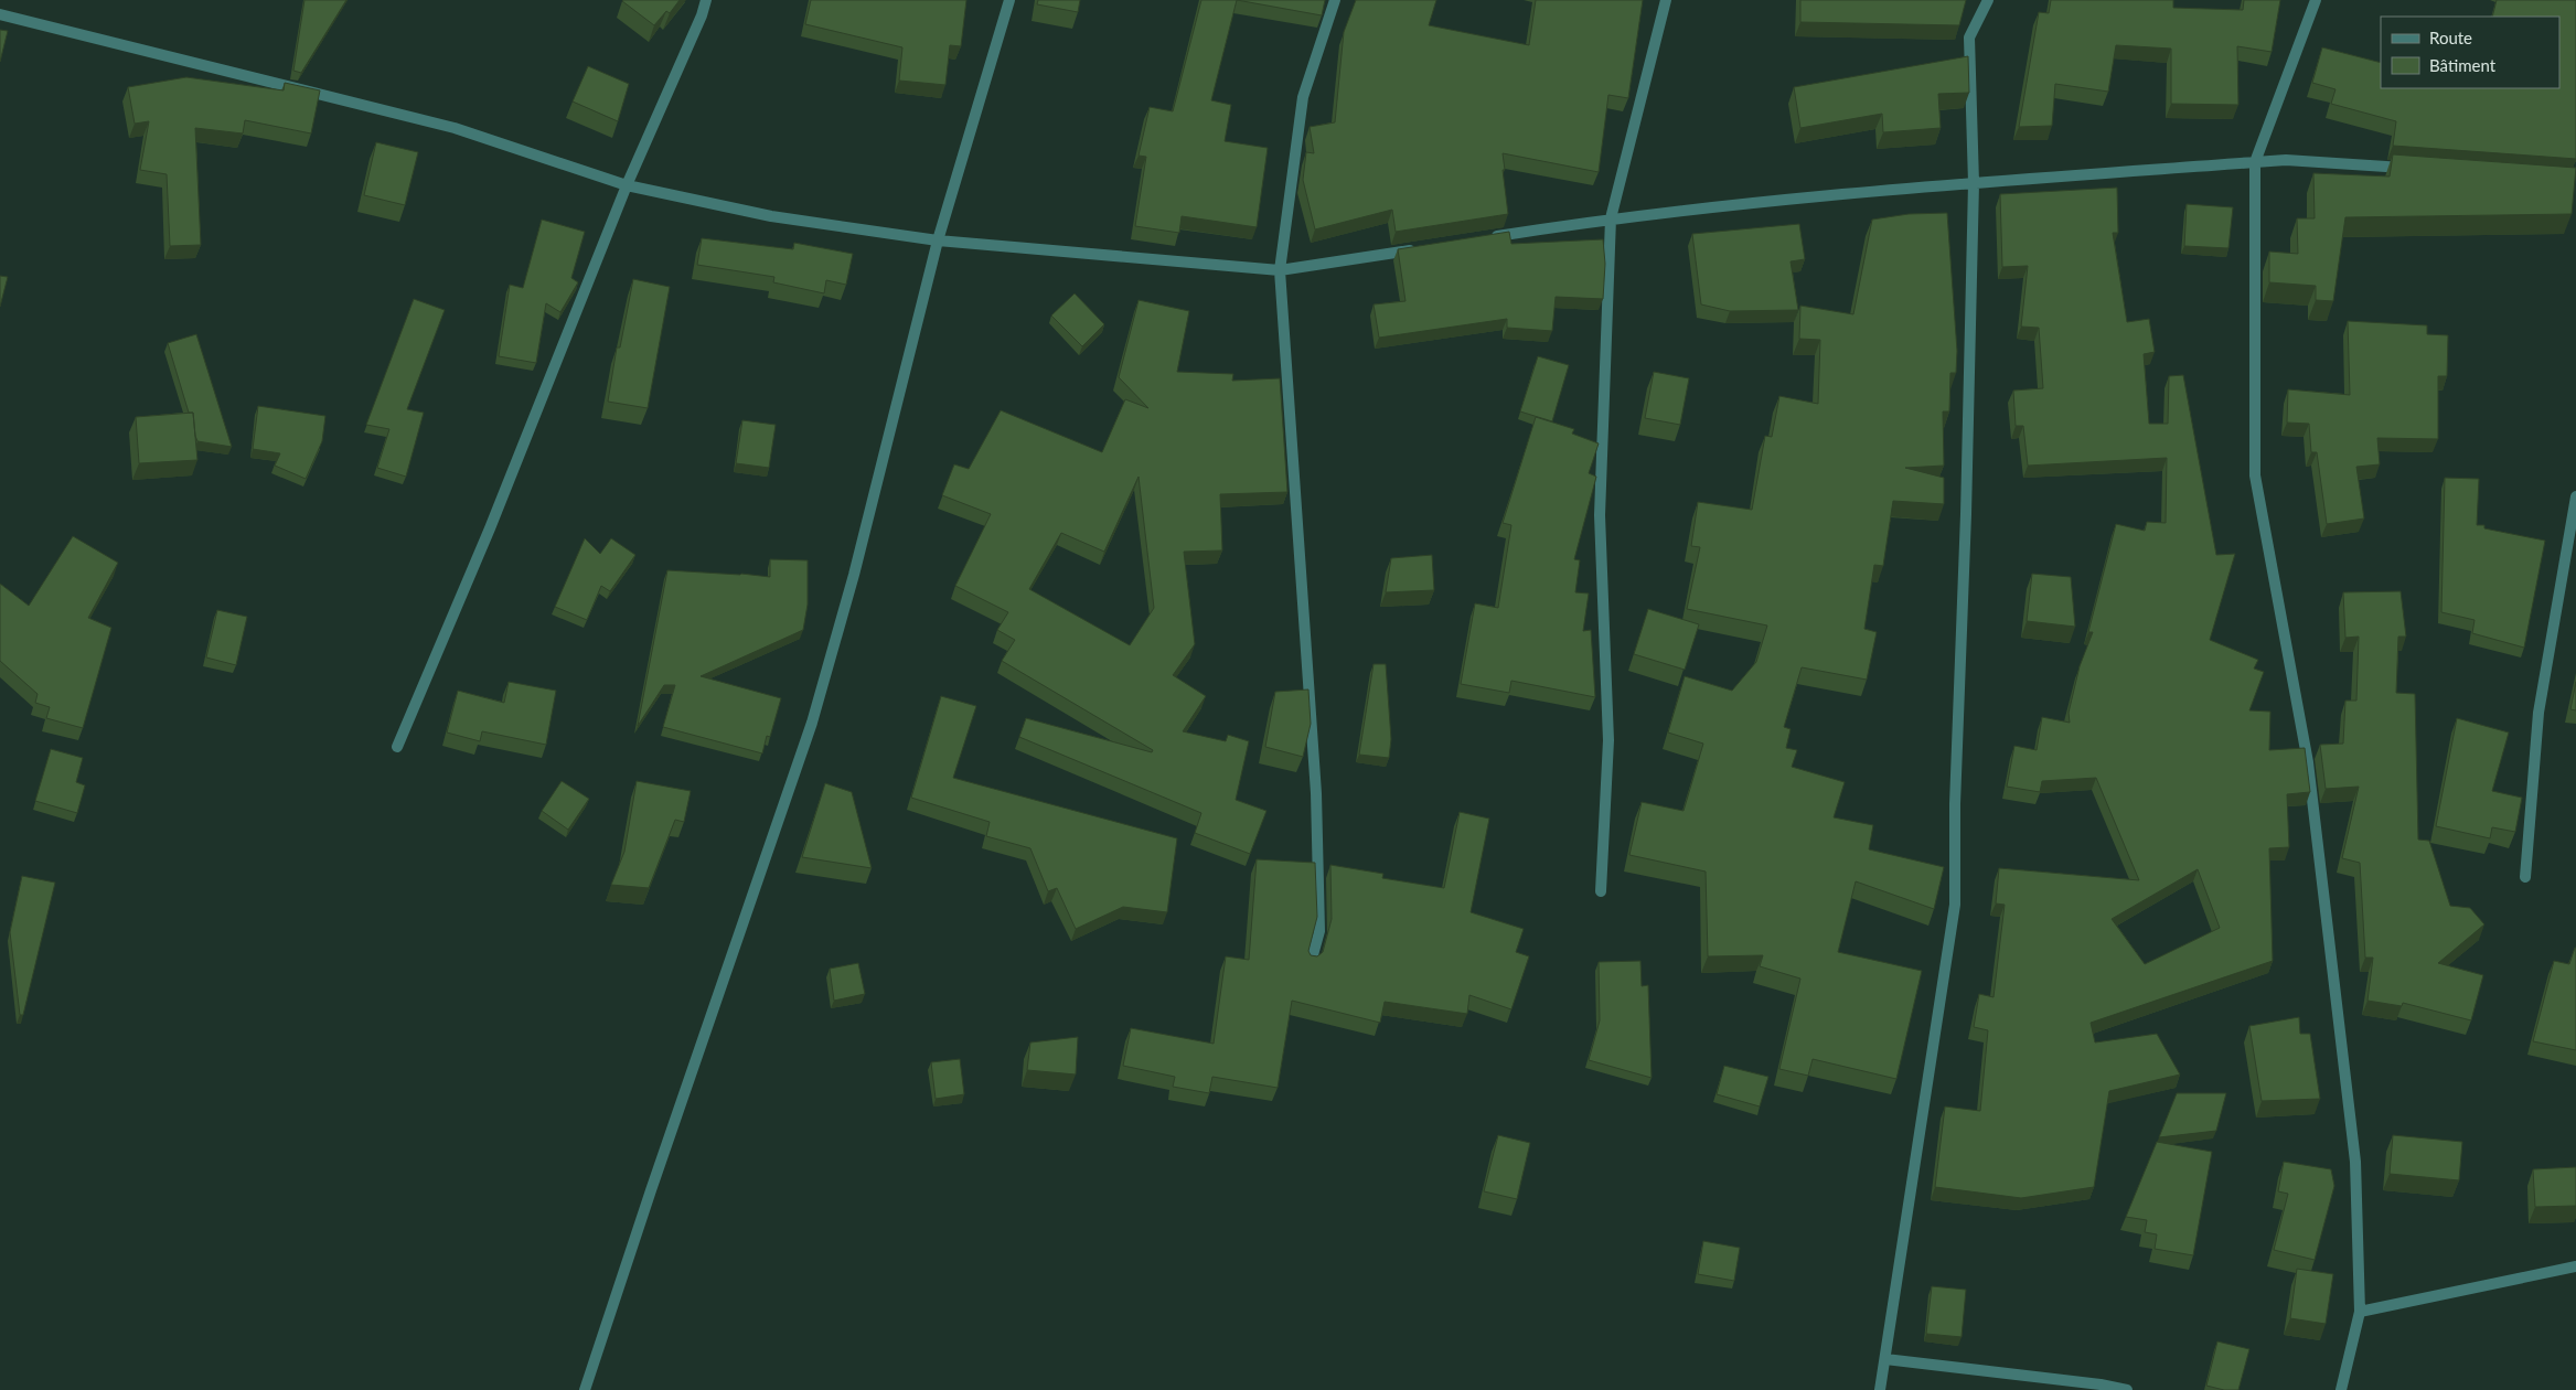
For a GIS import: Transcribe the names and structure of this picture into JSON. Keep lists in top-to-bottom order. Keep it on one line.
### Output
{"legend":["Route","Bâtiment"]}
